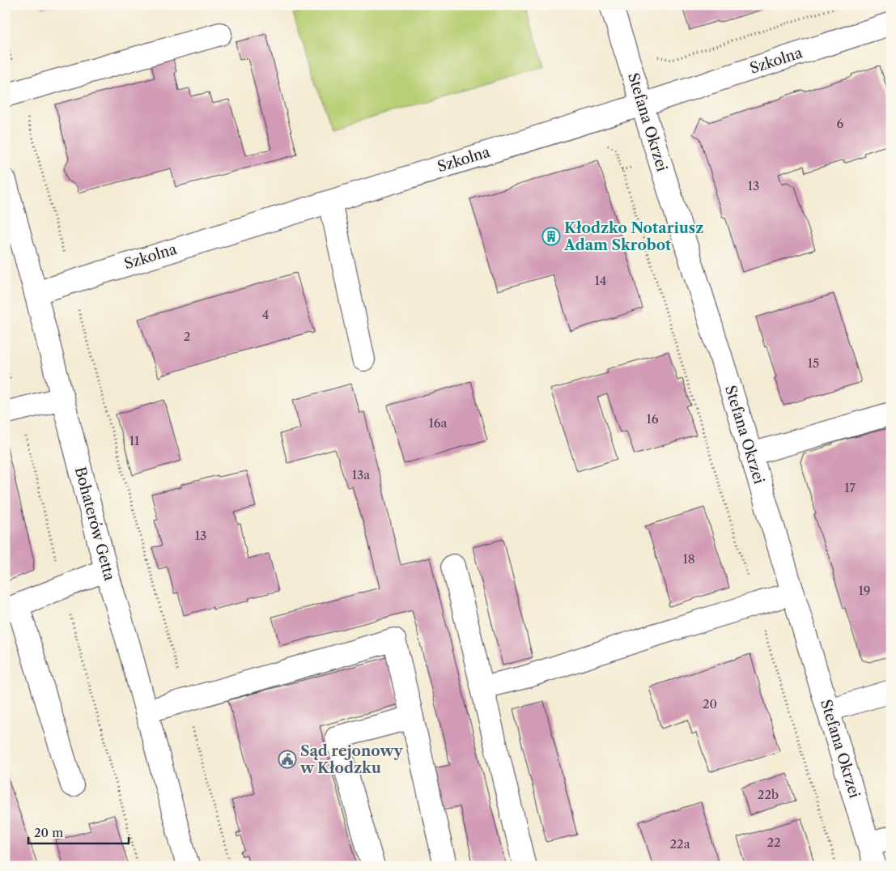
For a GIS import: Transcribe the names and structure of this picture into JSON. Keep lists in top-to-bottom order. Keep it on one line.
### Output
{"streets":{"street":["Szkolna","Stefana Okrzei","Bohaterów Getta"]},"crossings":[["Szkolna","Stefana Okrzei"],["Szkolna","Bohaterów Getta"]],"places":{"building":["Kłodzko Notariusz Adam Skrobot"],"public building":["Sąd rejonowy w Kłodzku"]},"house_numbers":["6","13","14","4","2","15","16","16a","11","13a","17","13","18","19","20","22b","22","22a"],"scale_bar":"20 m"}
